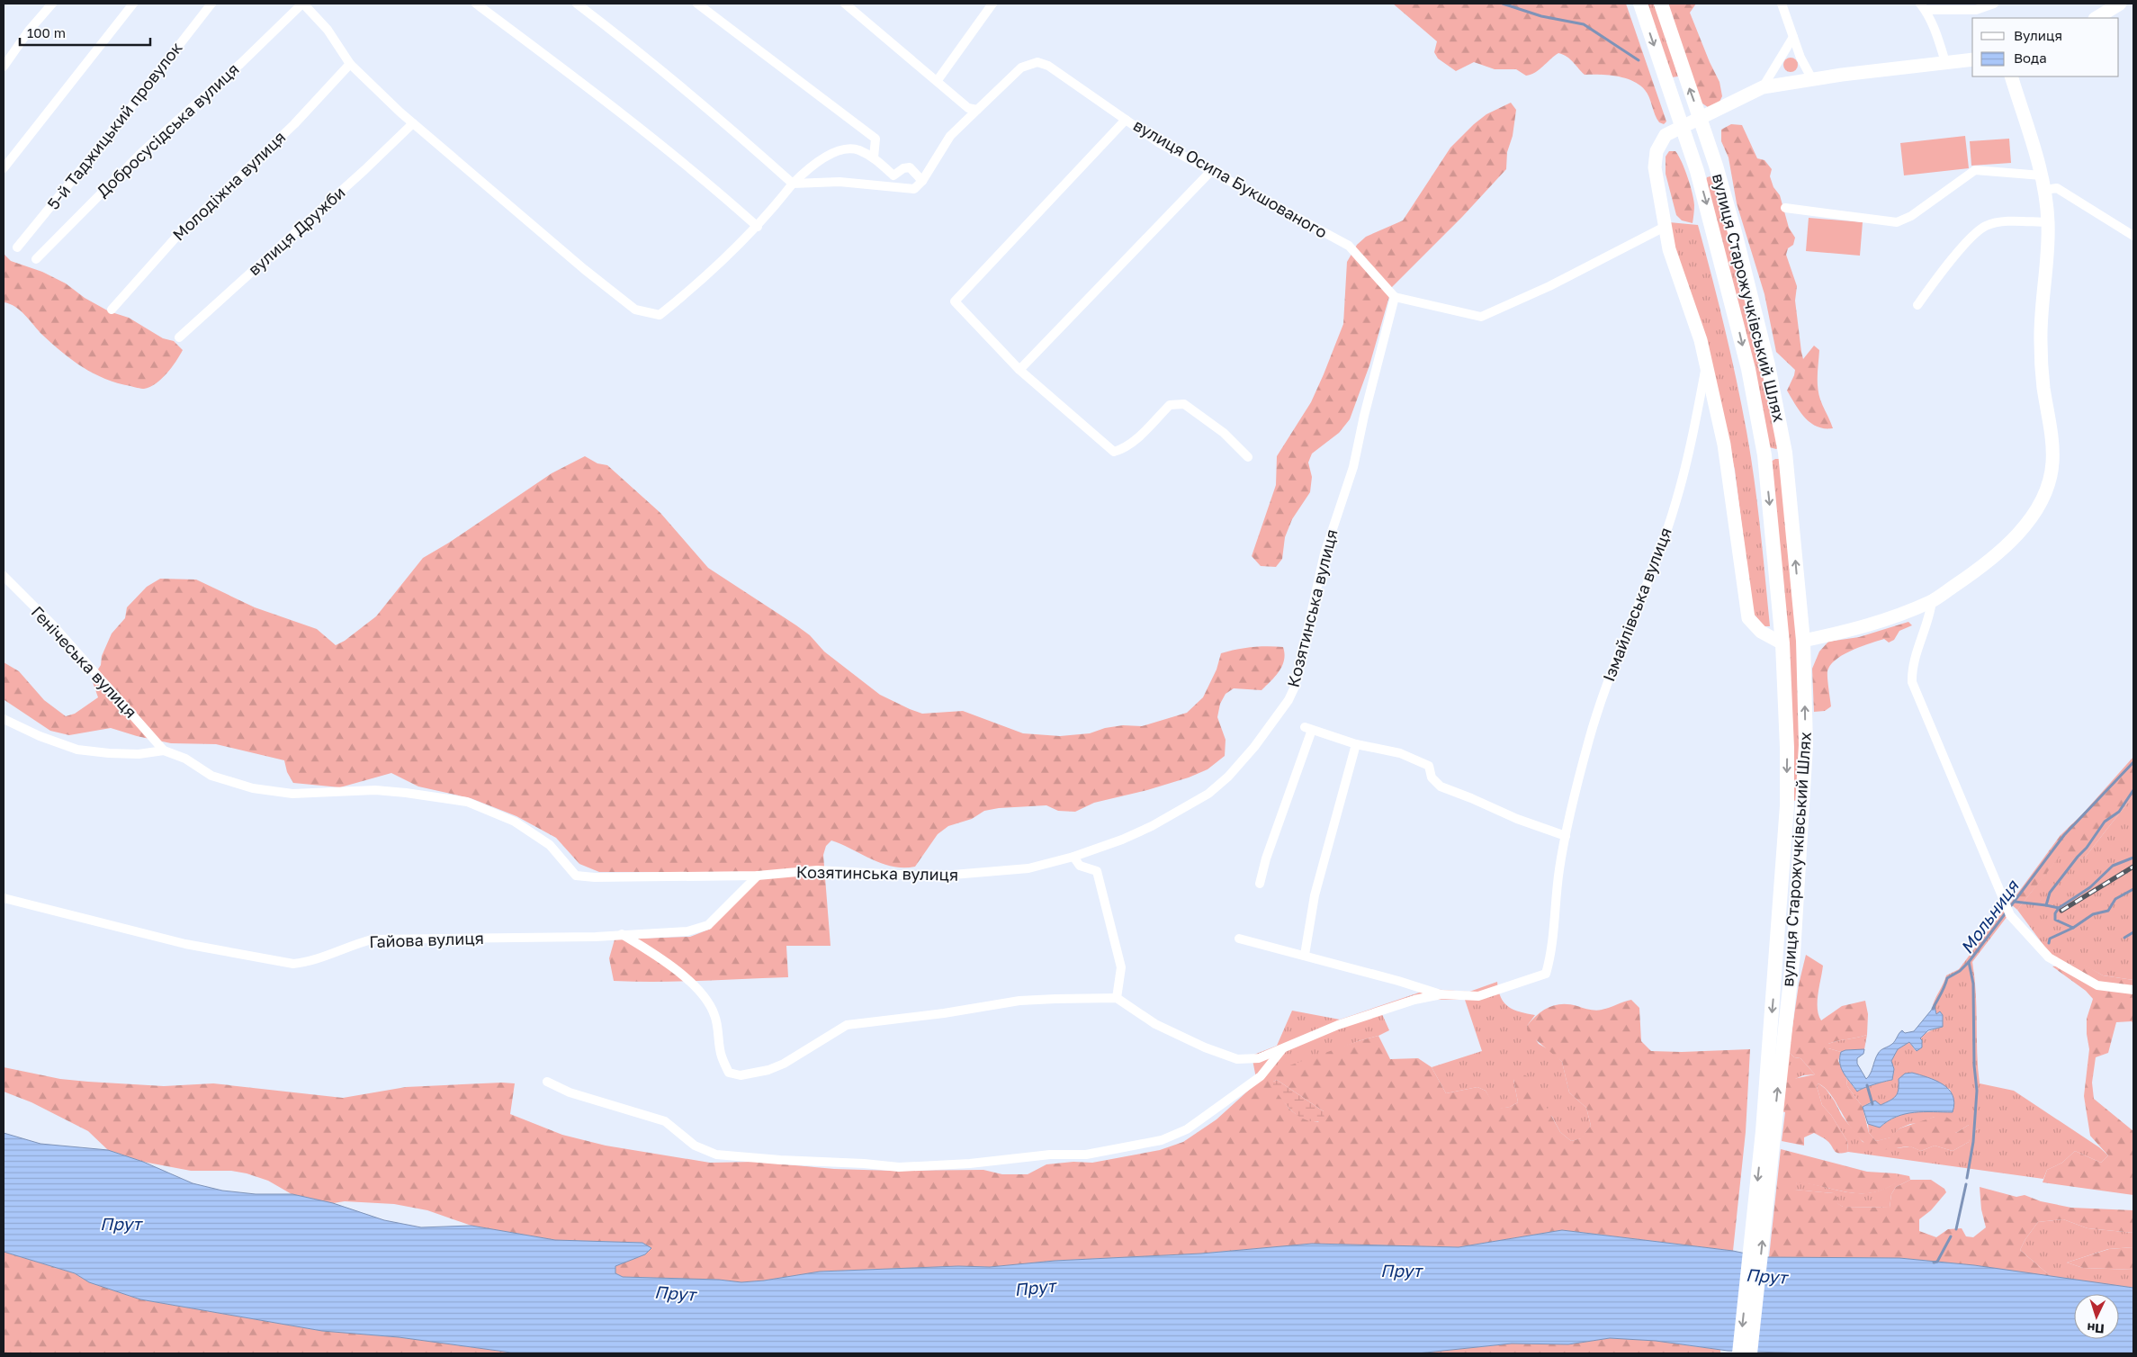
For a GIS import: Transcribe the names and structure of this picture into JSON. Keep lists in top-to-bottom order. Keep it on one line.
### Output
{"streets":{"main road":["вулиця Старожучківський Шлях"],"street":["5-й Таджицький провулок","Добросусідська вулиця","вулиця Осипа Букшованого","Молодіжна вулиця","вулиця Дружби","Ізмайлівська вулиця","Козятинська вулиця","Генічеська вулиця","Гайова вулиця"]},"crossings":[["вулиця Осипа Букшованого","Козятинська вулиця"],["Козятинська вулиця","Генічеська вулиця"],["Козятинська вулиця","Гайова вулиця"]],"water":["Мольниця","Прут"],"legend":["Вулиця","Вода"],"scale_bar":"100 m","north":"bottom"}
